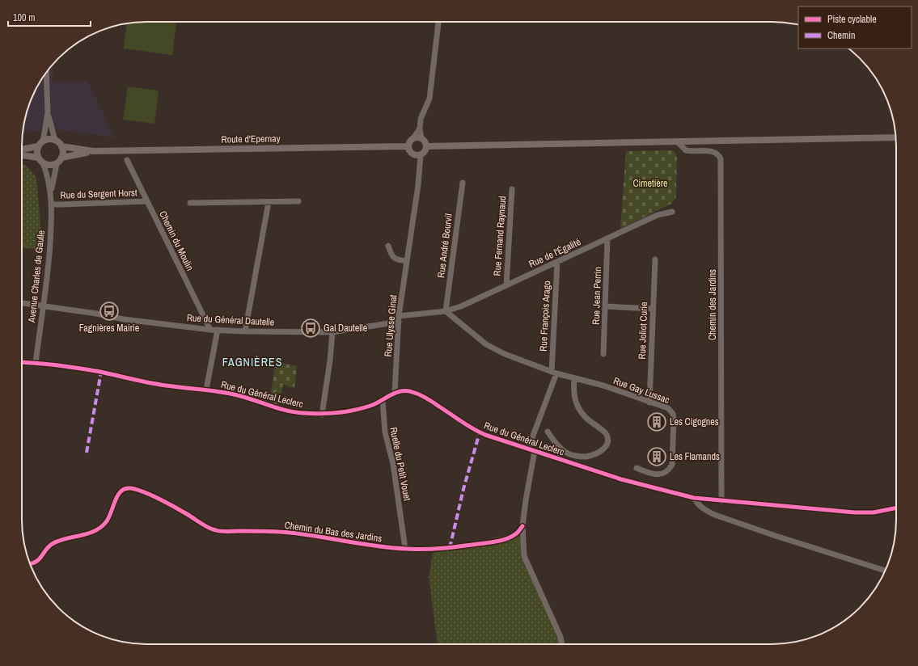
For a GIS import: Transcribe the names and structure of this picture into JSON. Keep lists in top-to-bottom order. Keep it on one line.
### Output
{"streets":{"main road":["Route d'Epernay"],"street":["Rue du Sergent Horst","Rue Fernand Raynaud","Chemin du Moulin","Rue André Bourvil","Rue de l'Égalité","Avenue Charles de Gaulle","Rue Jean Perrin","Chemin des Jardins","Rue François Arago","Rue du Général Dautelle","Rue Ulysse Ginat","Rue Joliot Curie","Rue Gay Lussac","Rue du Général Leclerc","Ruelle du Petit Vouet","Chemin du Bas des Jardins"]},"crossings":[["Route d'Epernay","Avenue Charles de Gaulle"],["Route d'Epernay","Rue Ulysse Ginat"],["Rue du Sergent Horst","Chemin du Moulin"],["Rue du Sergent Horst","Avenue Charles de Gaulle"],["Rue Fernand Raynaud","Rue de l'Égalité"],["Chemin du Moulin","Rue du Général Dautelle"],["Rue André Bourvil","Rue de l'Égalité"],["Rue André Bourvil","Rue du Général Dautelle"],["Rue de l'Égalité","Rue Jean Perrin"],["Rue de l'Égalité","Rue François Arago"],["Rue de l'Égalité","Rue du Général Dautelle"],["Avenue Charles de Gaulle","Rue du Général Dautelle"],["Avenue Charles de Gaulle","Rue du Général Leclerc"],["Chemin des Jardins","Rue du Général Leclerc"],["Rue François Arago","Rue Gay Lussac"],["Rue François Arago","Rue du Général Leclerc"],["Rue du Général Dautelle","Rue Ulysse Ginat"],["Rue Ulysse Ginat","Rue du Général Leclerc"],["Rue Joliot Curie","Rue Gay Lussac"],["Rue du Général Leclerc","Ruelle du Petit Vouet"],["Ruelle du Petit Vouet","Chemin du Bas des Jardins"]],"districts":["FAGNIÈRES"],"parks":["Cimetière"],"places":{"bus stop":["Fagnières Mairie","Gal Dautelle"],"building":["Les Cigognes","Les Flamands"]},"legend":["Piste cyclable","Chemin"],"scale_bar":"100 m"}
